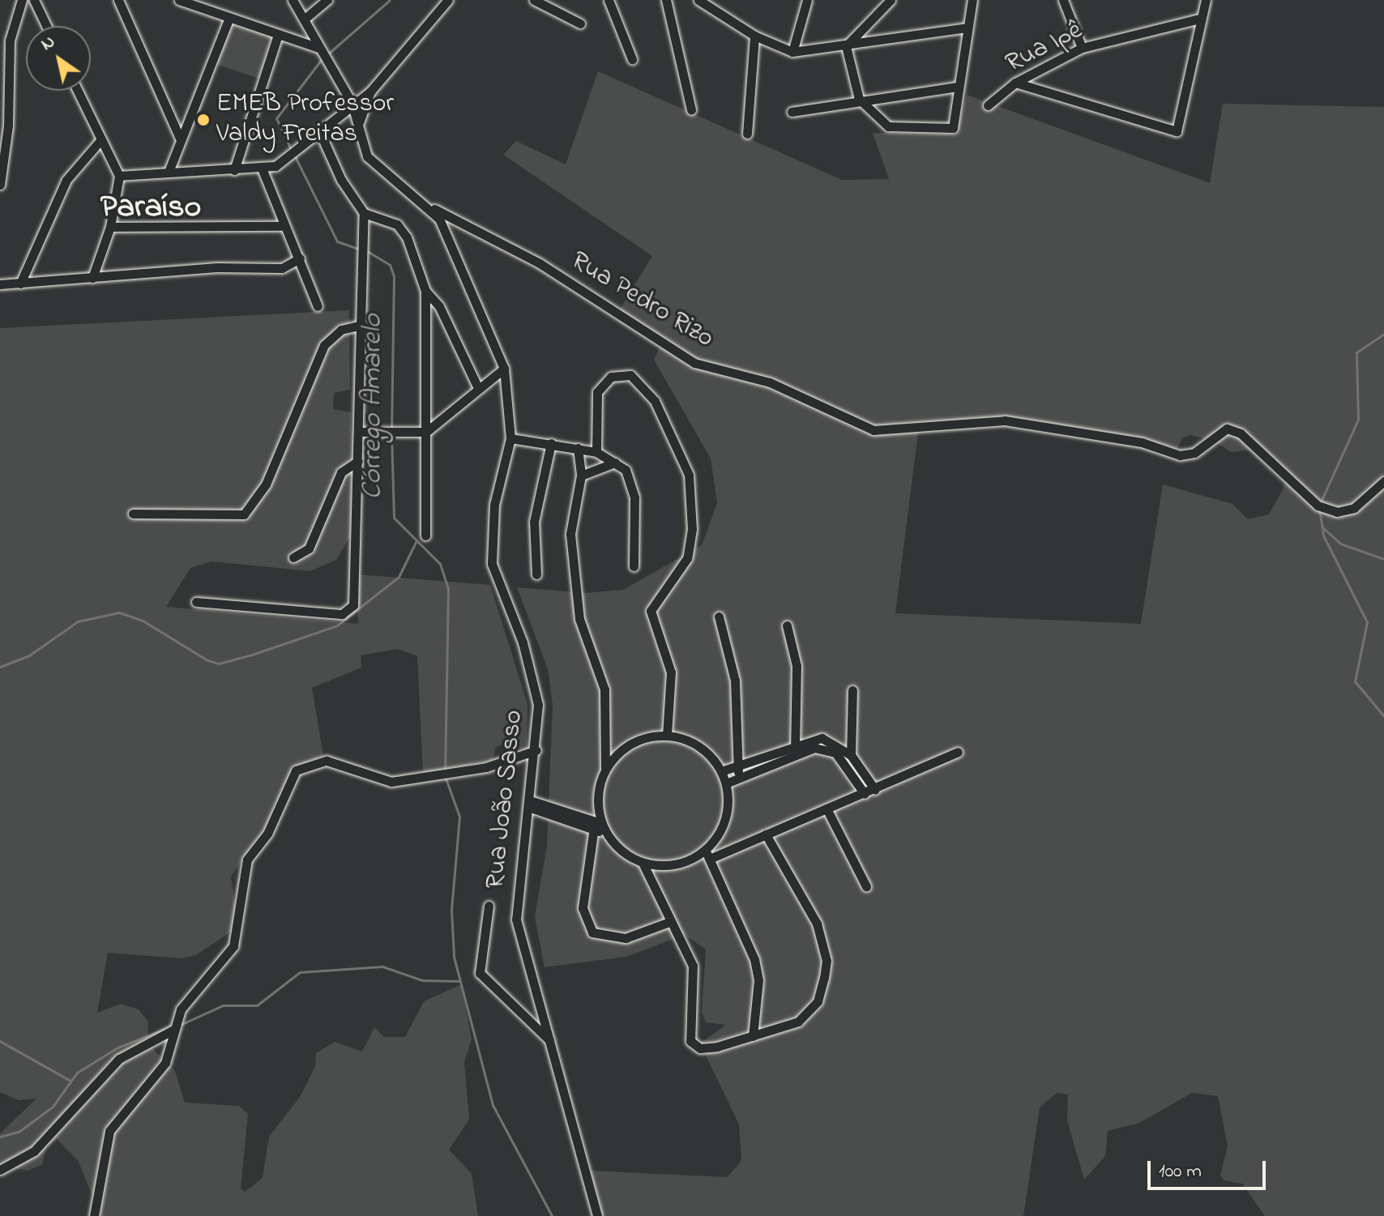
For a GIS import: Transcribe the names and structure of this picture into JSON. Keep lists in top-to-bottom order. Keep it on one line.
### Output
{"streets":{"street":["Rua Ipê","Rua Pedro Rizo","Rua João Sasso"]},"crossings":[["Rua Pedro Rizo","Rua João Sasso"]],"districts":["Paraíso"],"water":["Córrego Amarelo"],"places":["EMEB Professor Valdy Freitas"],"scale_bar":"100 m","north":"top left"}
